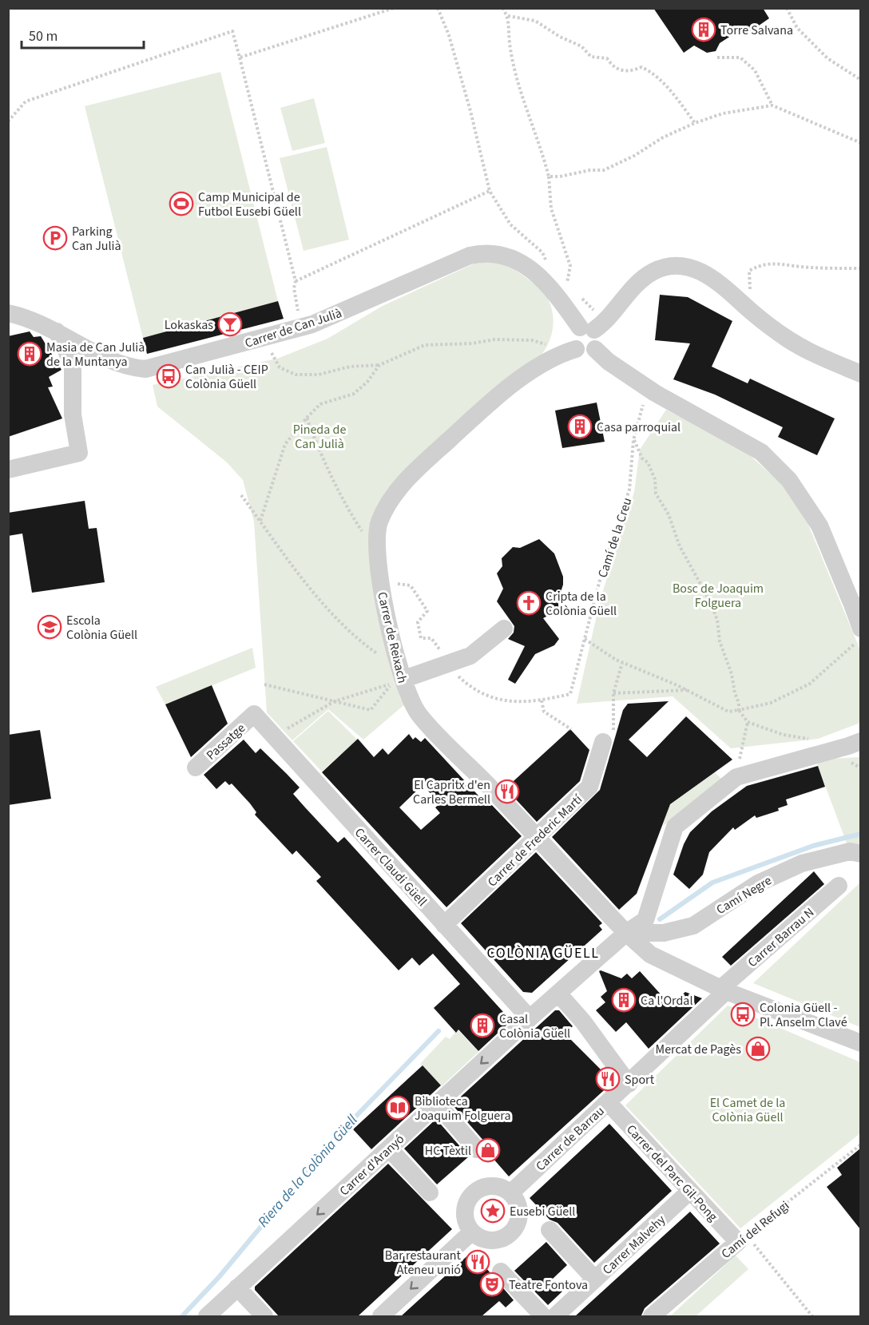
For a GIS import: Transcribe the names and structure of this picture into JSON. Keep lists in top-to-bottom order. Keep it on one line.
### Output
{"streets":{"street":["Carrer de Can Julià","Carrer de Reixach","Passatge","Carrer de Frederic Martí","Carrer Claudi Güell","Camí Negre","Carrer Barrau N","Carrer de Barrau","Carrer d'Aranyó","Carrer del Parc Gil-Pong","Camí del Refugi","Carrer Malvehy"],"path":["Camí de la Creu"]},"crossings":[["Camí de la Creu","Carrer de Reixach"],["Carrer de Reixach","Carrer de Frederic Martí"],["Carrer de Reixach","Camí Negre"],["Carrer de Reixach","Carrer Barrau N"],["Carrer de Reixach","Carrer de Barrau"],["Carrer de Reixach","Carrer d'Aranyó"],["Passatge","Carrer Claudi Güell"],["Carrer de Frederic Martí","Carrer Claudi Güell"],["Carrer Claudi Güell","Carrer d'Aranyó"],["Camí Negre","Carrer d'Aranyó"],["Carrer Barrau N","Carrer de Barrau"],["Carrer de Barrau","Carrer del Parc Gil-Pong"],["Carrer del Parc Gil-Pong","Camí del Refugi"],["Carrer del Parc Gil-Pong","Carrer Malvehy"]],"districts":["COLÒNIA GÜELL"],"water":["Riera de la Colònia Güell"],"parks":["Pineda de Can Julià","Bosc de Joaquim Folguera","El Camet de la Colònia Güell"],"places":{"building":["Torre Salvana","Masia de Can Julià de la Muntanya","Casa parroquial","Ca l'Ordal","Casal Colònia Güell"],"sports":["Camp Municipal de Futbol Eusebi Güell"],"parking":["Parking Can Julià"],"bar":["Lokaskas"],"bus stop":["Can Julià - CEIP Colònia Güell","Colonia Güell - Pl. Anselm Clavé"],"church":["Cripta de la Colònia Güell"],"school or university":["Escola Colònia Güell"],"restaurant":["El Capritx d'en Carles Bermell","Sport","Bar restaurant Ateneu unió"],"shop":["Mercat de Pagès","HC Tèxtil"],"library":["Biblioteca Joaquim Folguera"],"place":["Eusebi Güell"],"theatre":["Teatre Fontova"]},"scale_bar":"50 m"}
